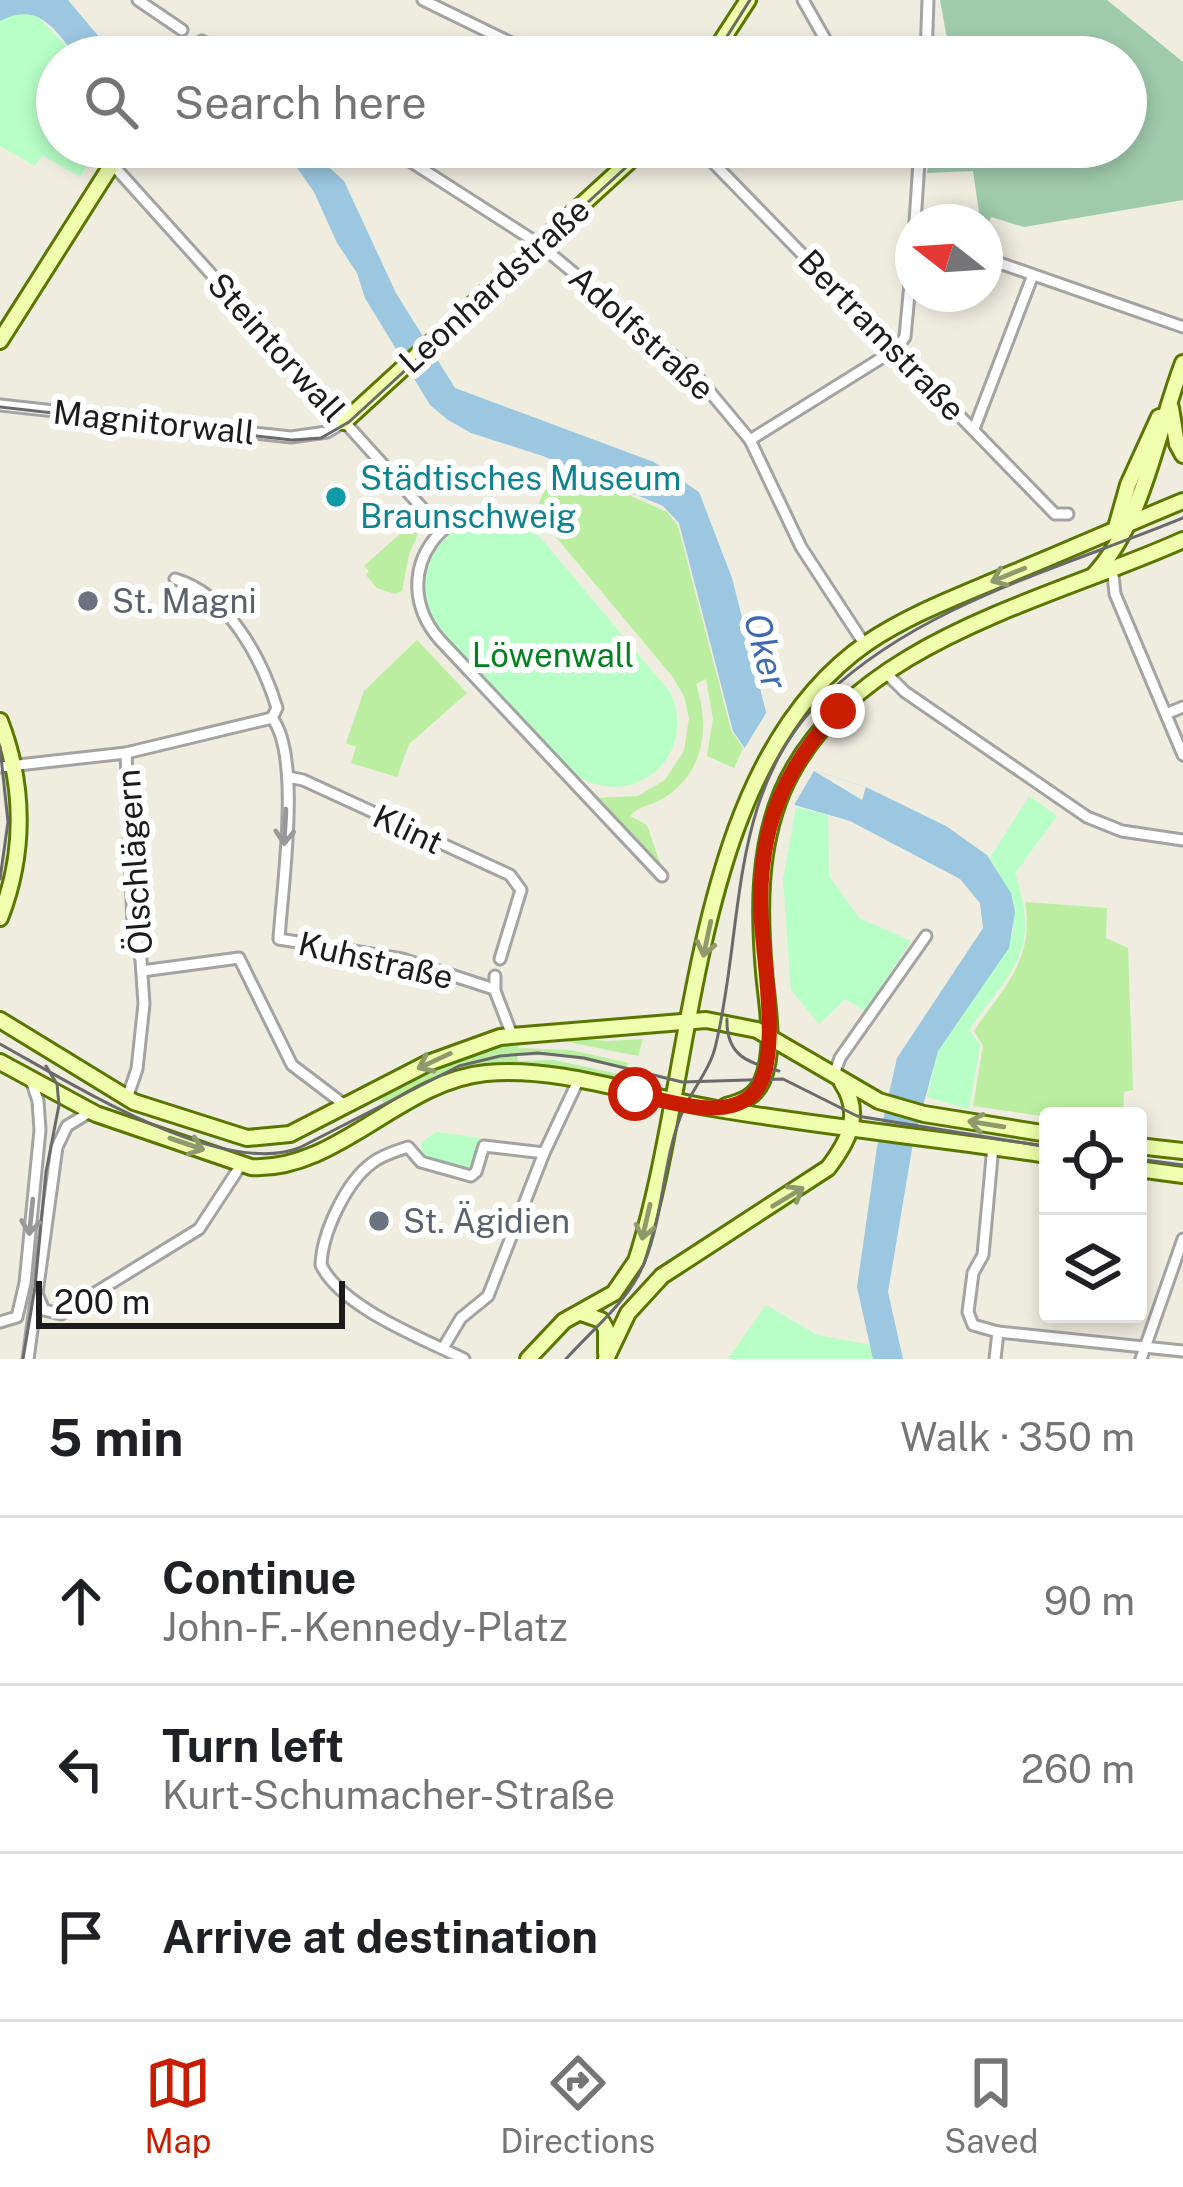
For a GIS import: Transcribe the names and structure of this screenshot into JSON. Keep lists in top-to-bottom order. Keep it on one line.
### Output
{"streets":{"main road":["Leonhardstraße"],"street":["Adolfstraße","Bertramstraße","Steintorwall","Magnitorwall","Klint","Ölschlägern","Kuhstraße"]},"crossings":[["Leonhardstraße","Adolfstraße"],["Leonhardstraße","Steintorwall"],["Leonhardstraße","Magnitorwall"],["Steintorwall","Magnitorwall"],["Klint","Kuhstraße"]],"water":["Oker"],"parks":["Löwenwall"],"places":["Städtisches Museum Braunschweig","St. Magni","St. Ägidien"],"scale_bar":"200 m","north":"left","page":{"search":"Search here","scale":"200 m","heading":["5 min","Walk · 350 m"],"list":[["Continue","John-F.-Kennedy-Platz","90 m"],["Turn left","Kurt-Schumacher-Straße","260 m"],"Arrive at destination"],"nav":["Map","Directions","Saved"]}}
